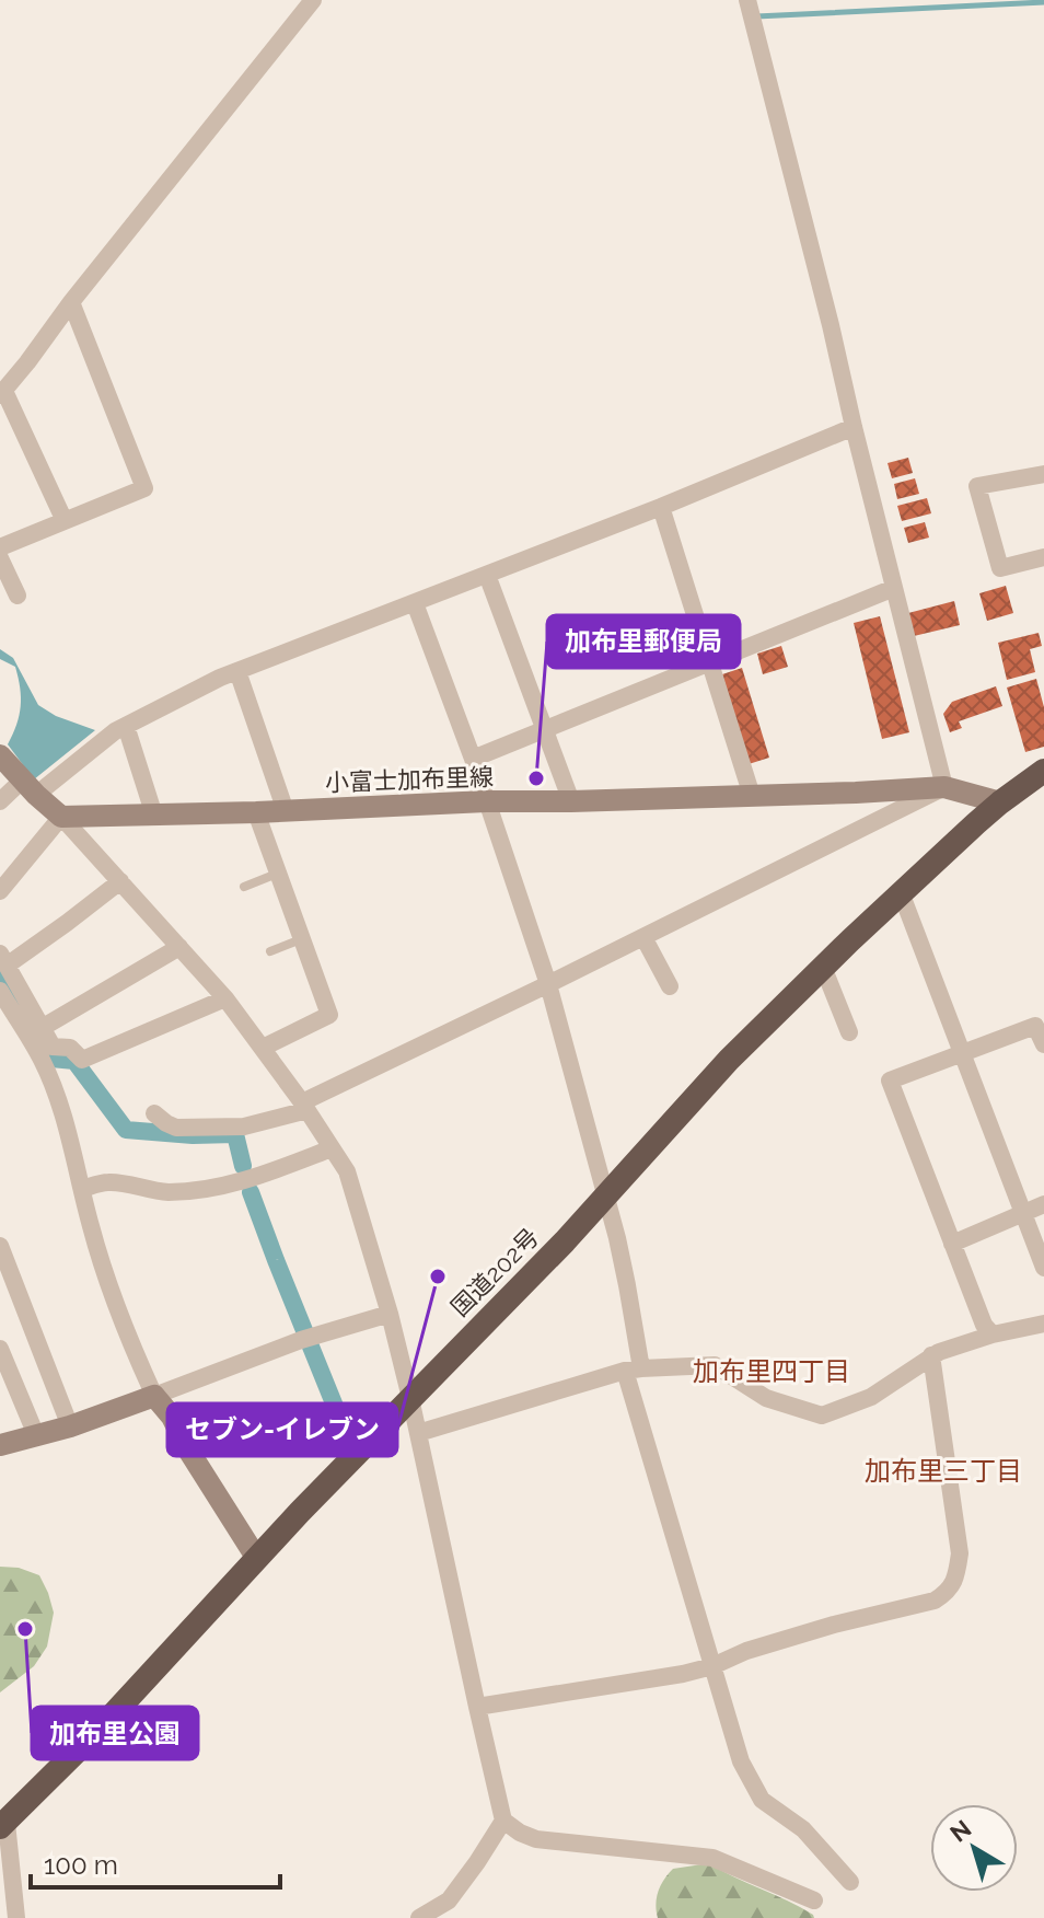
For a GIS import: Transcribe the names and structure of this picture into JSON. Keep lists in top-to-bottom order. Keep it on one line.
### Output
{"streets":{"highway":["国道202号"],"main road":["小富士加布里線"]},"crossings":[["小富士加布里線","国道202号"]],"districts":["加布里四丁目","加布里三丁目"],"places":["加布里郵便局","セブン-イレブン","加布里公園"],"scale_bar":"100 m","north":"top left"}
